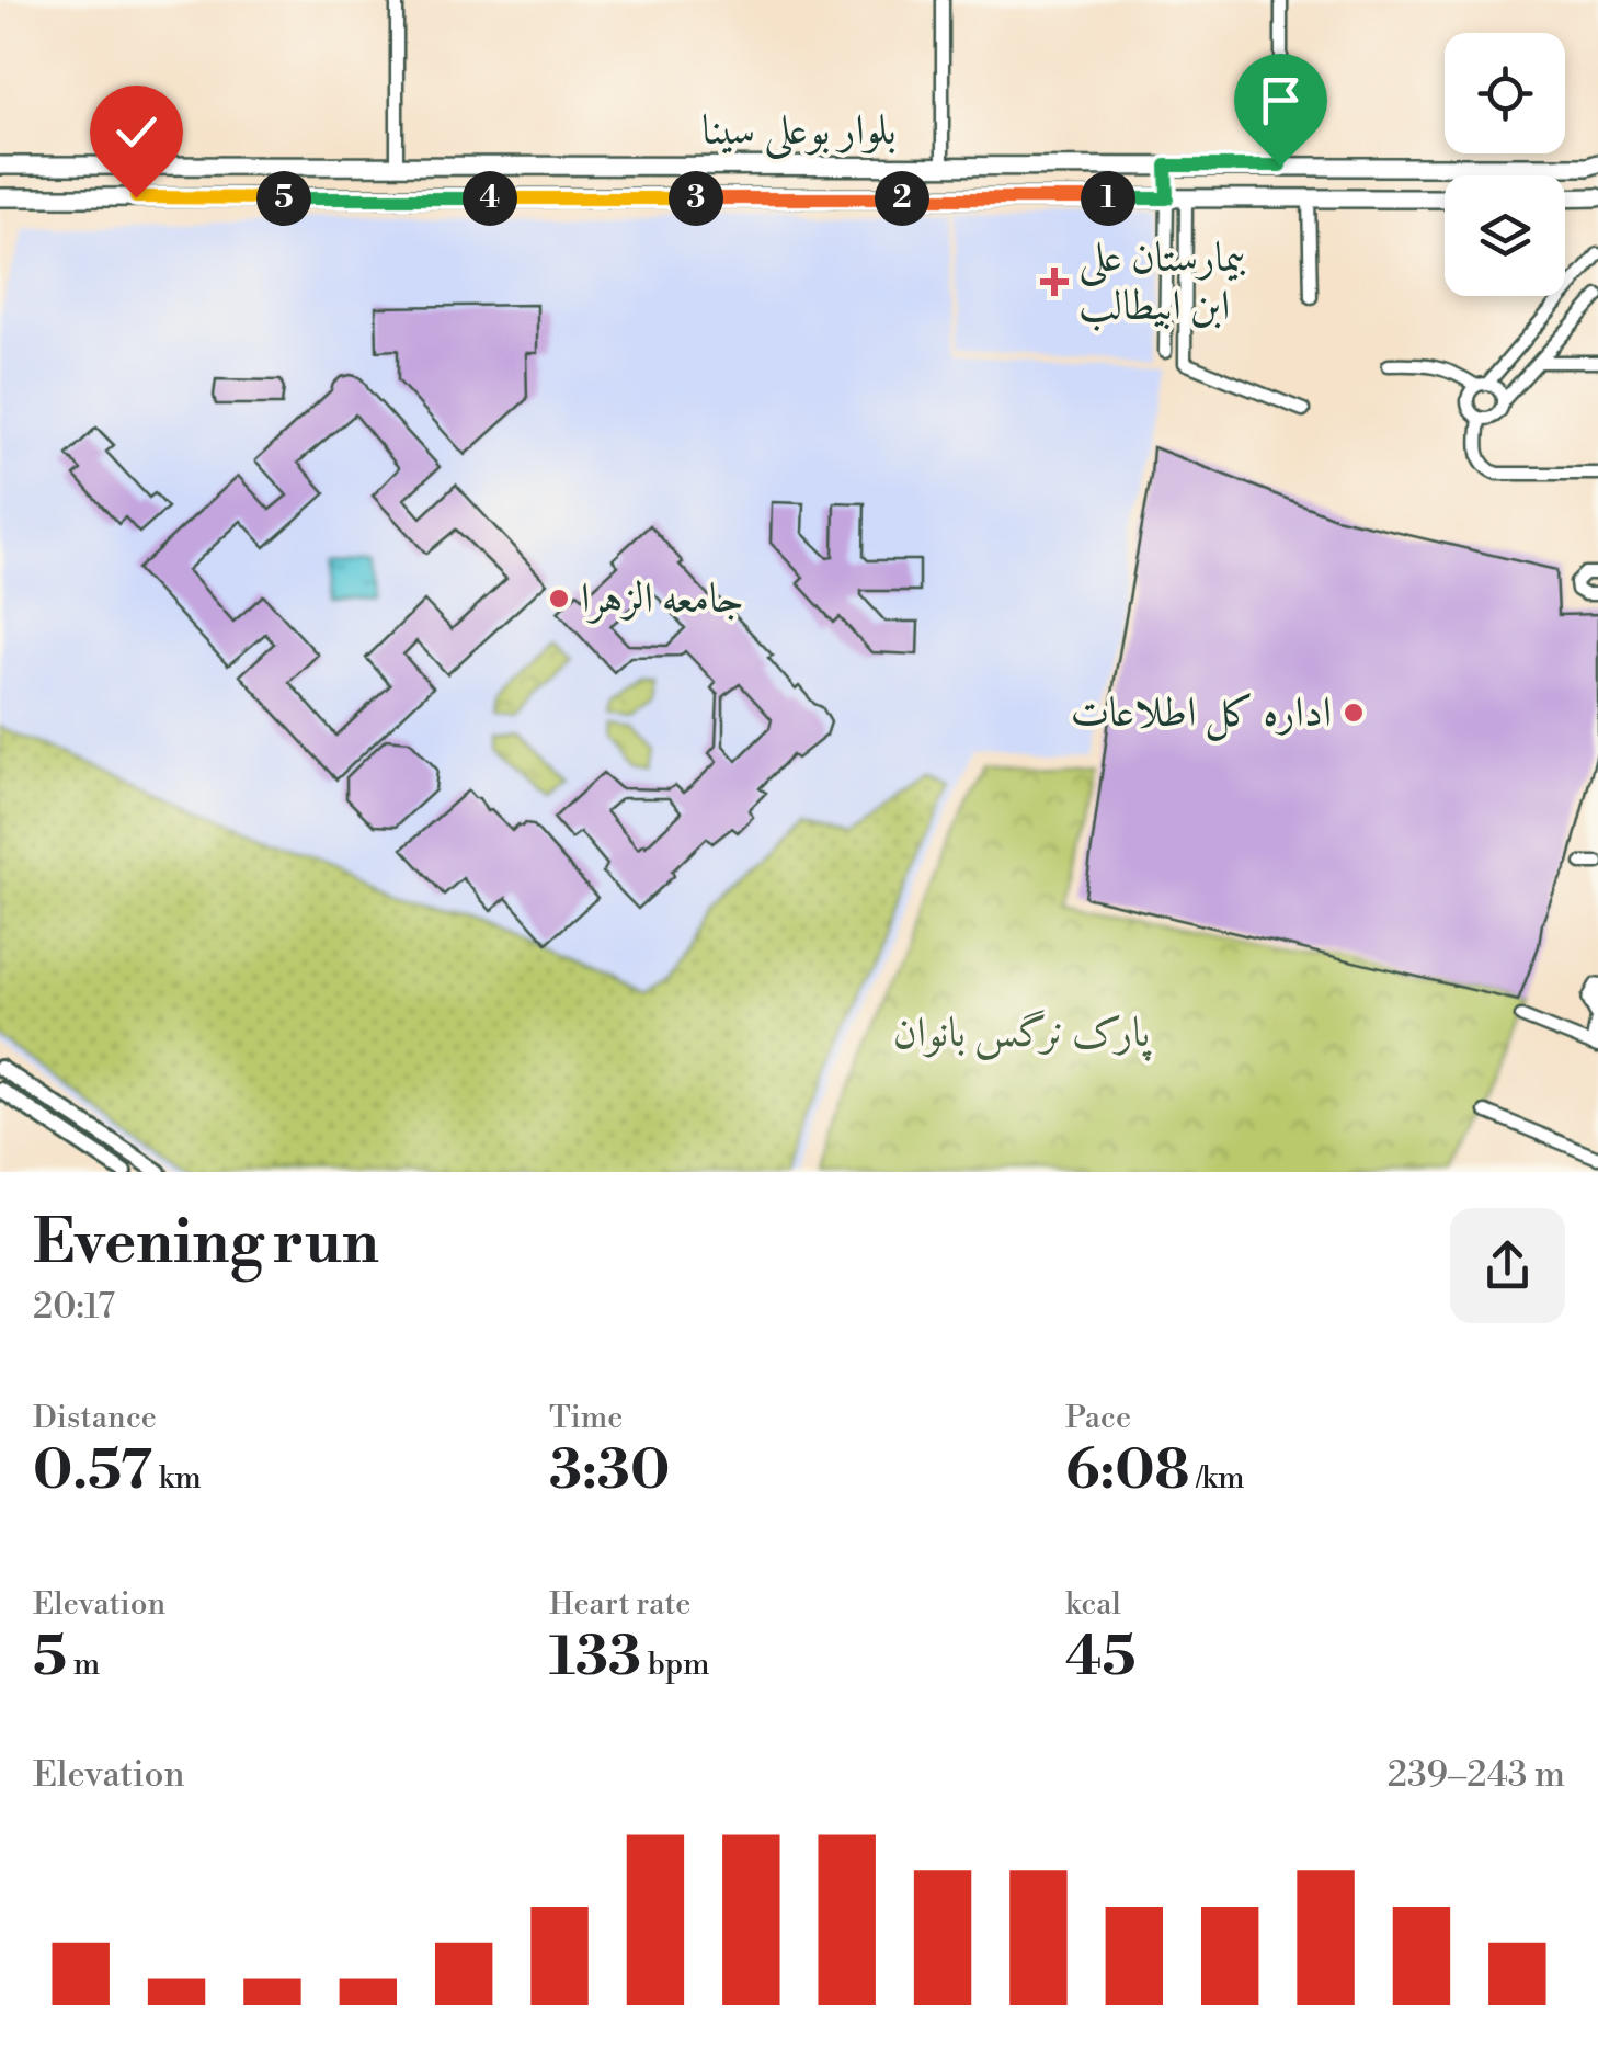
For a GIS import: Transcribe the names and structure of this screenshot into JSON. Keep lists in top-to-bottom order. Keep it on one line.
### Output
{"streets":{"main road":["بلوار بوعلی سینا"]},"parks":["پارک نرگس بانوان"],"places":{"health":["بیمارستان علی ابن ابیطالب"],"other":["جامعه الزهرا","اداره کل اطلاعات"]},"page":{"pins":["1","2","3","4","5"],"heading":["Evening run","20:17"],"stats":[["Distance","0.57 km"],["Time","3:30"],["Pace","6:08 /km"],["Elevation","5 m"],["Heart rate","133 bpm"],["kcal","45"]],"chart":["Elevation","239–243 m"]}}
